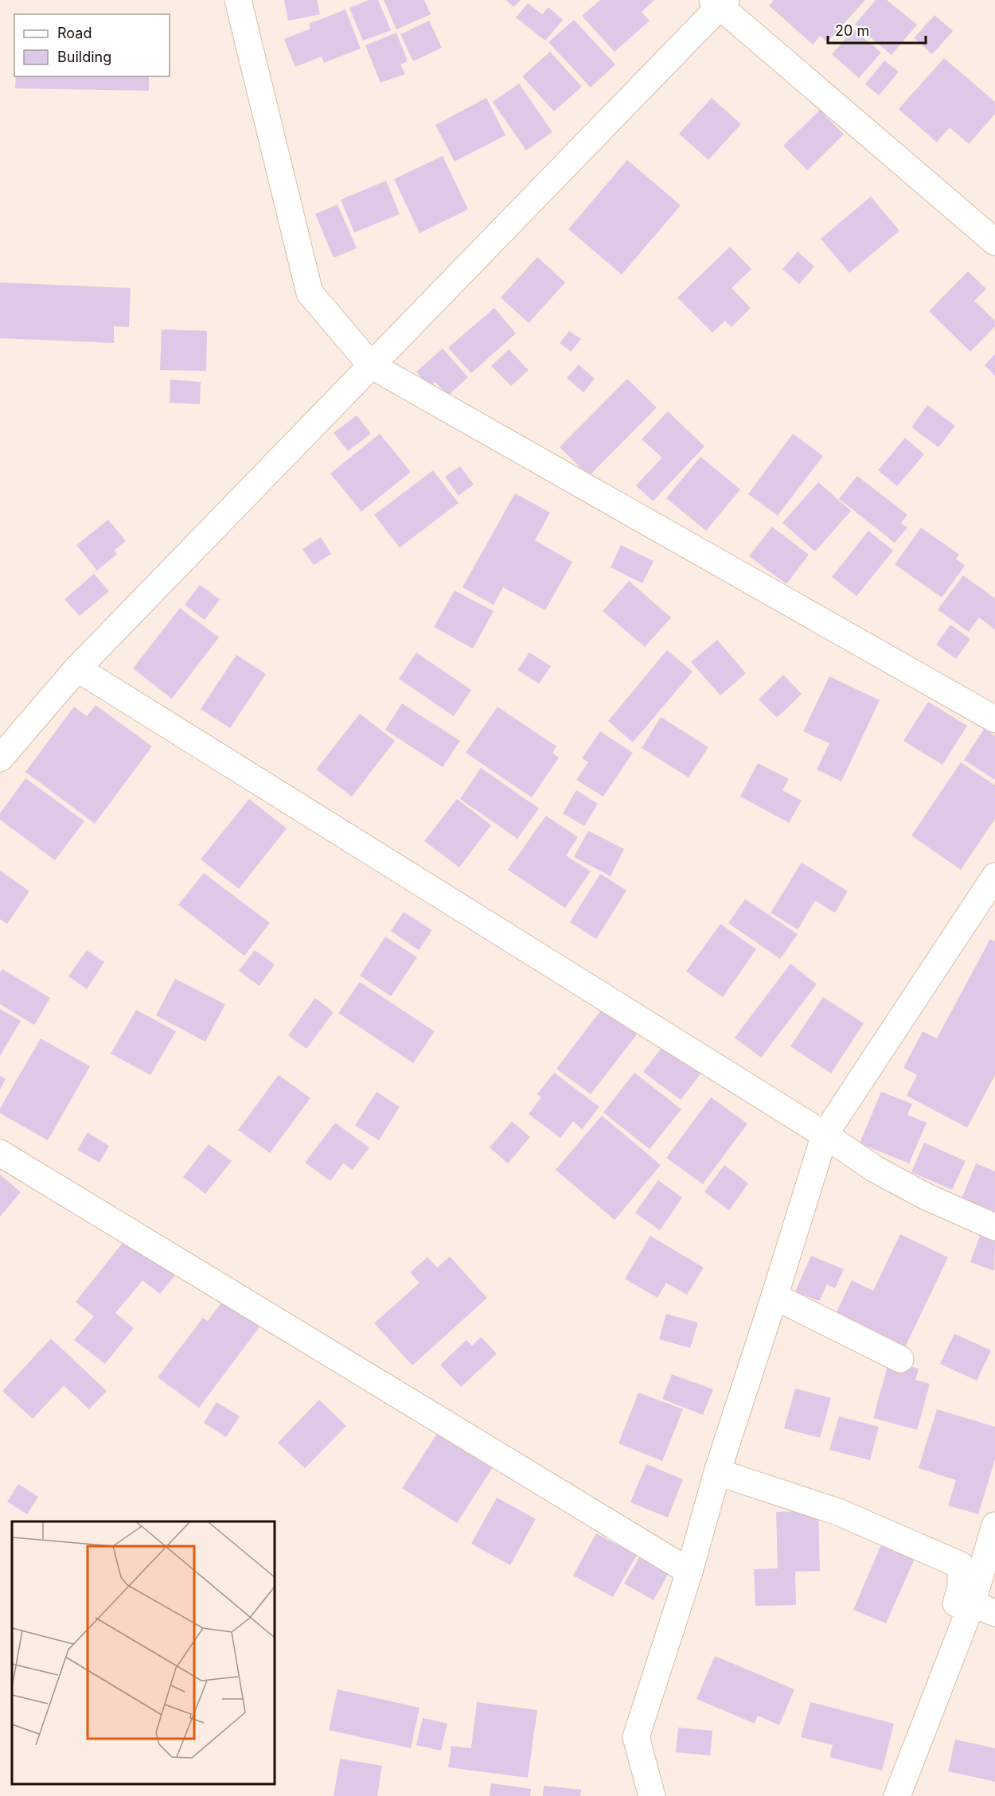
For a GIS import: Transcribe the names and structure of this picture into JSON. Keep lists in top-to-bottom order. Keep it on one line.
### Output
{"legend":["Road","Building"],"scale_bar":"20 m"}
